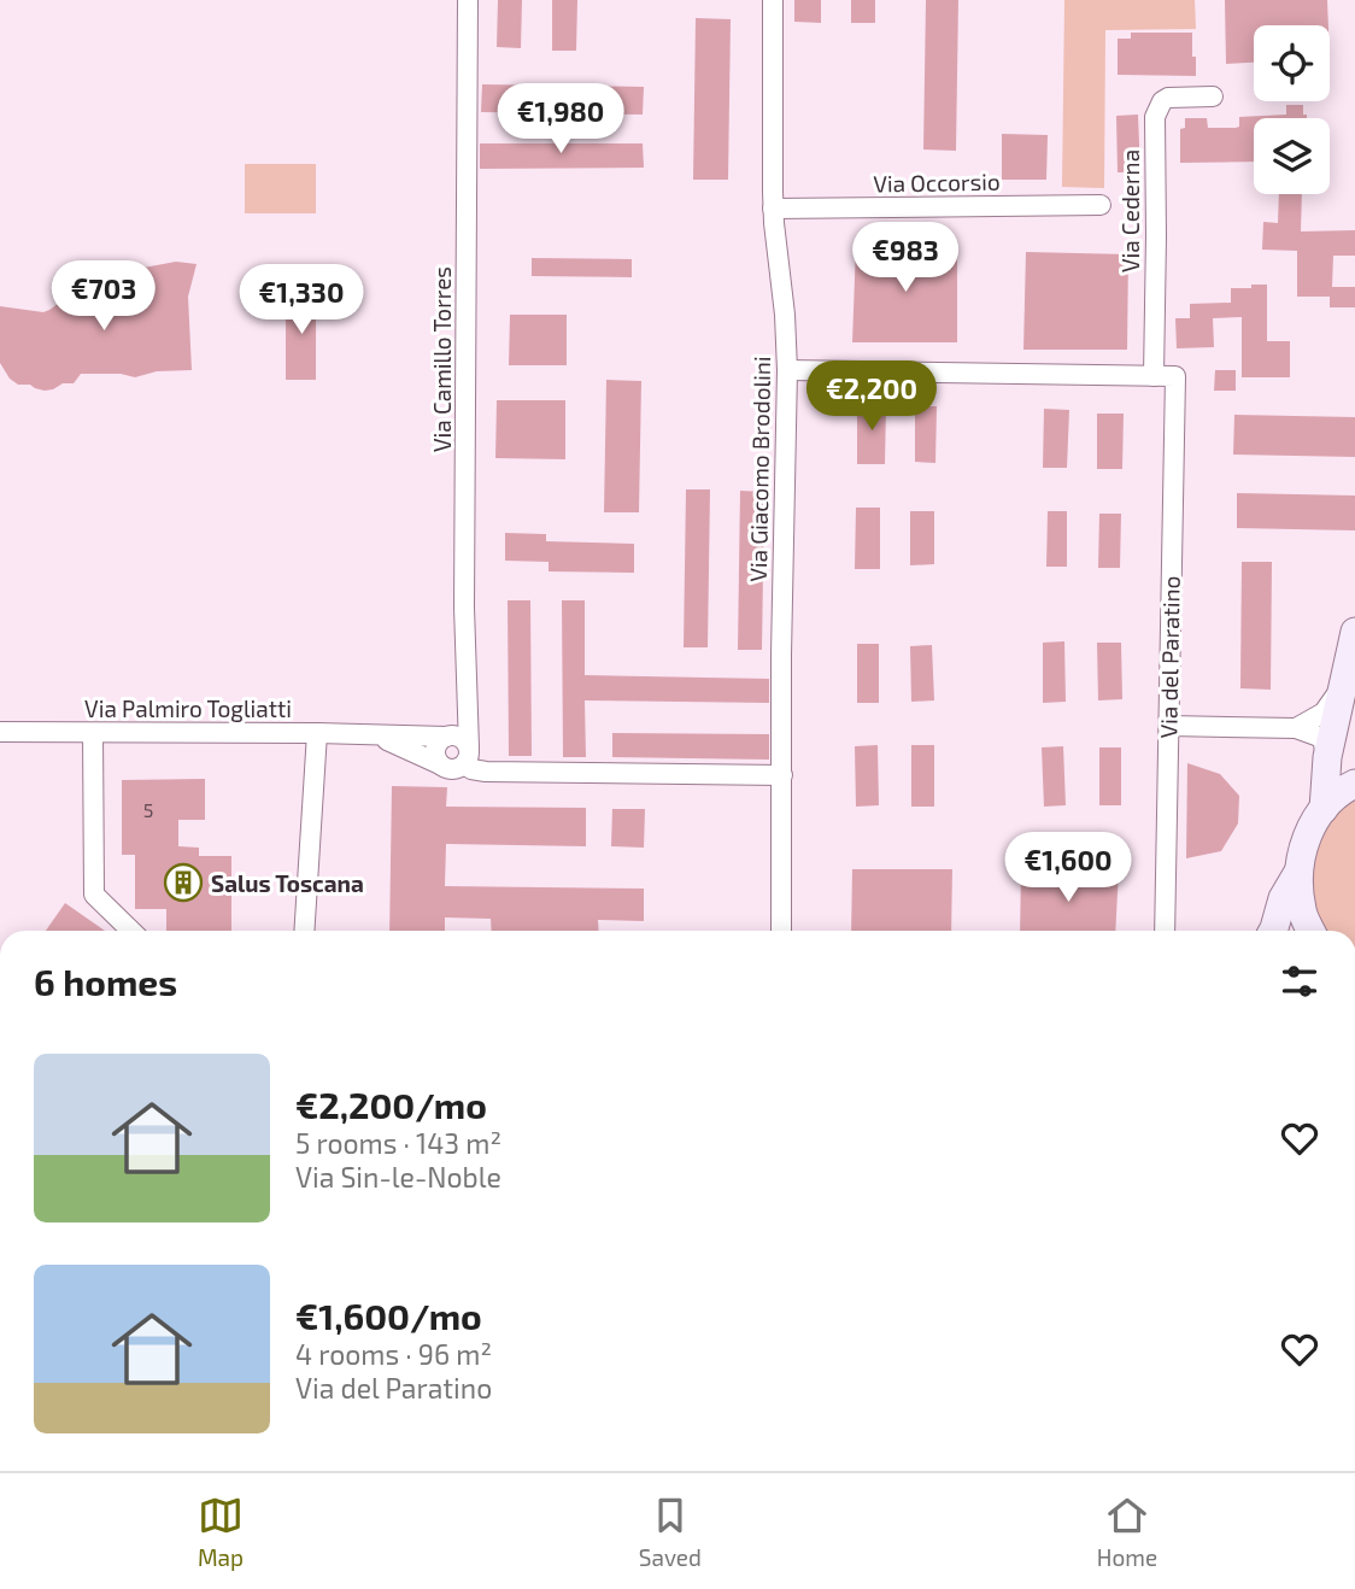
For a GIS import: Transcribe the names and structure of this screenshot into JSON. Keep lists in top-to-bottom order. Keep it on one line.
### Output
{"streets":{"street":["Via Occorsio","Via Cederna","Via Camillo Torres","Via Giacomo Brodolini","Via del Paratino","Via Palmiro Togliatti"]},"crossings":[["Via Occorsio","Via Giacomo Brodolini"],["Via Cederna","Via del Paratino"],["Via Camillo Torres","Via Palmiro Togliatti"],["Via Giacomo Brodolini","Via Palmiro Togliatti"]],"places":{"building":["Salus Toscana"]},"house_numbers":["5"],"page":{"price":["€1,980","€983","€703","€1,330","€2,200","€1,600"],"heading":"6 homes","list":[{"name":"€2,200/mo","note":"5 rooms · 143 m² · Via Sin-le-Noble"},{"name":"€1,600/mo","note":"4 rooms · 96 m² · Via del Paratino"}],"tabs":["Map","Saved","Home"]}}
